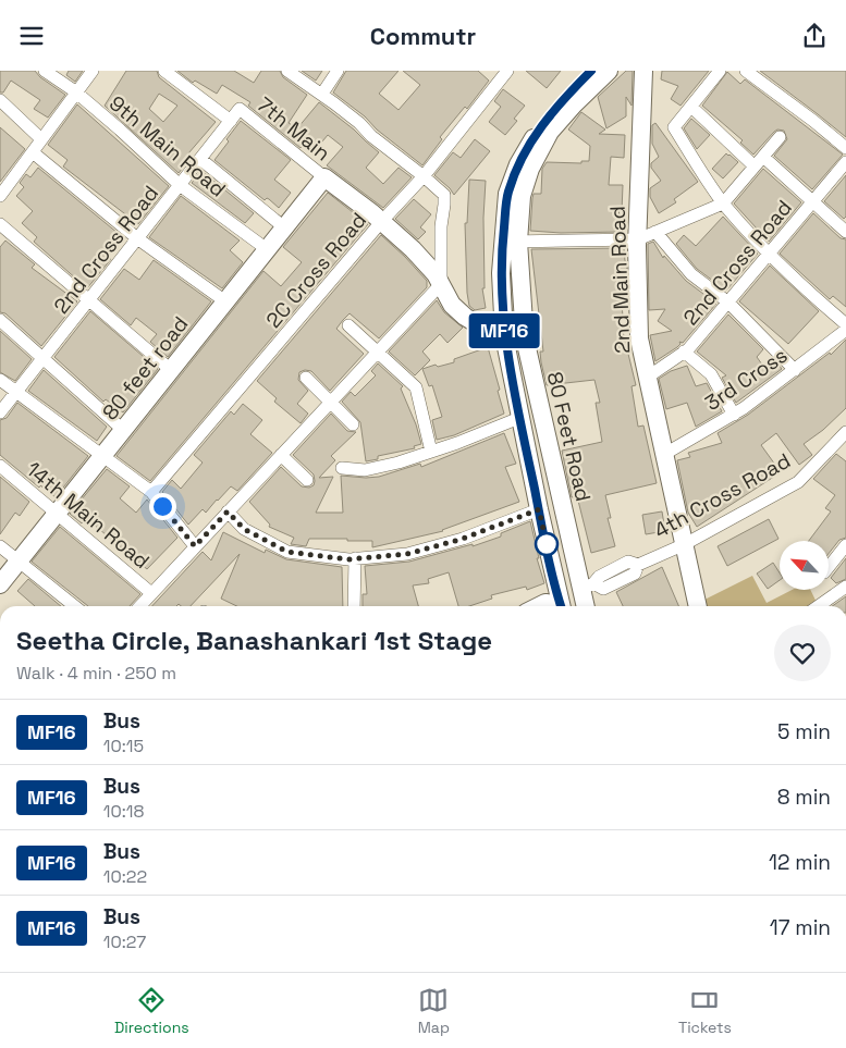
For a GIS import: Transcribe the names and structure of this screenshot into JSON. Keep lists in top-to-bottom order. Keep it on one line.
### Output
{"streets":{"street":["7th Main","9th Main Road","2nd Cross Road","2C Cross Road","2nd Main Road","80 feet road","3rd Cross","80 Feet Road","4th Cross Road","14th Main Road"]},"crossings":[["7th Main","2nd Cross Road"],["7th Main","80 feet road"],["9th Main Road","2nd Cross Road"],["9th Main Road","80 feet road"],["2nd Cross Road","2nd Main Road"],["2nd Main Road","3rd Cross"],["2nd Main Road","4th Cross Road"],["80 feet road","14th Main Road"],["80 Feet Road","4th Cross Road"]],"lines":["bus line MF16"],"north":"top left","page":{"header":"Commutr","on_map":"MF16","heading":["Seetha Circle, Banashankari 1st Stage","Walk · 4 min · 250 m"],"list":[{"mark":"MF16","name":"Bus","note":"10:15","value":"5 min"},{"mark":"MF16","name":"Bus","note":"10:18","value":"8 min"},{"mark":"MF16","name":"Bus","note":"10:22","value":"12 min"},{"mark":"MF16","name":"Bus","note":"10:27","value":"17 min"}],"tabs":["Directions","Map","Tickets"]}}
